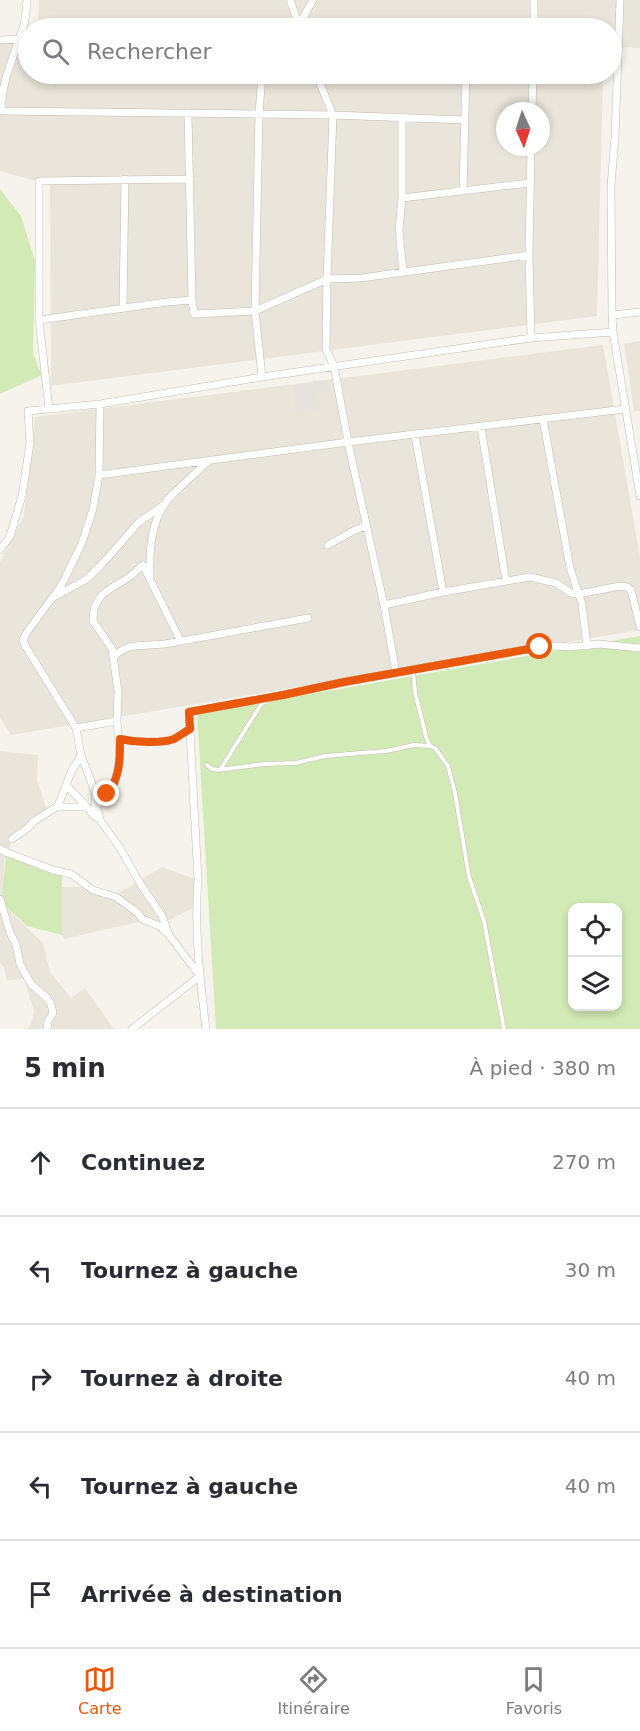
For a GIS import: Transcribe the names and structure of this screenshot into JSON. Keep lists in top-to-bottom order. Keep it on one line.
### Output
{"north":"bottom","page":{"search":"Rechercher","heading":["5 min","À pied · 380 m"],"list":[["Continuez","270 m"],["Tournez à gauche","30 m"],["Tournez à droite","40 m"],["Tournez à gauche","40 m"],"Arrivée à destination"],"nav":["Carte","Itinéraire","Favoris"]}}
